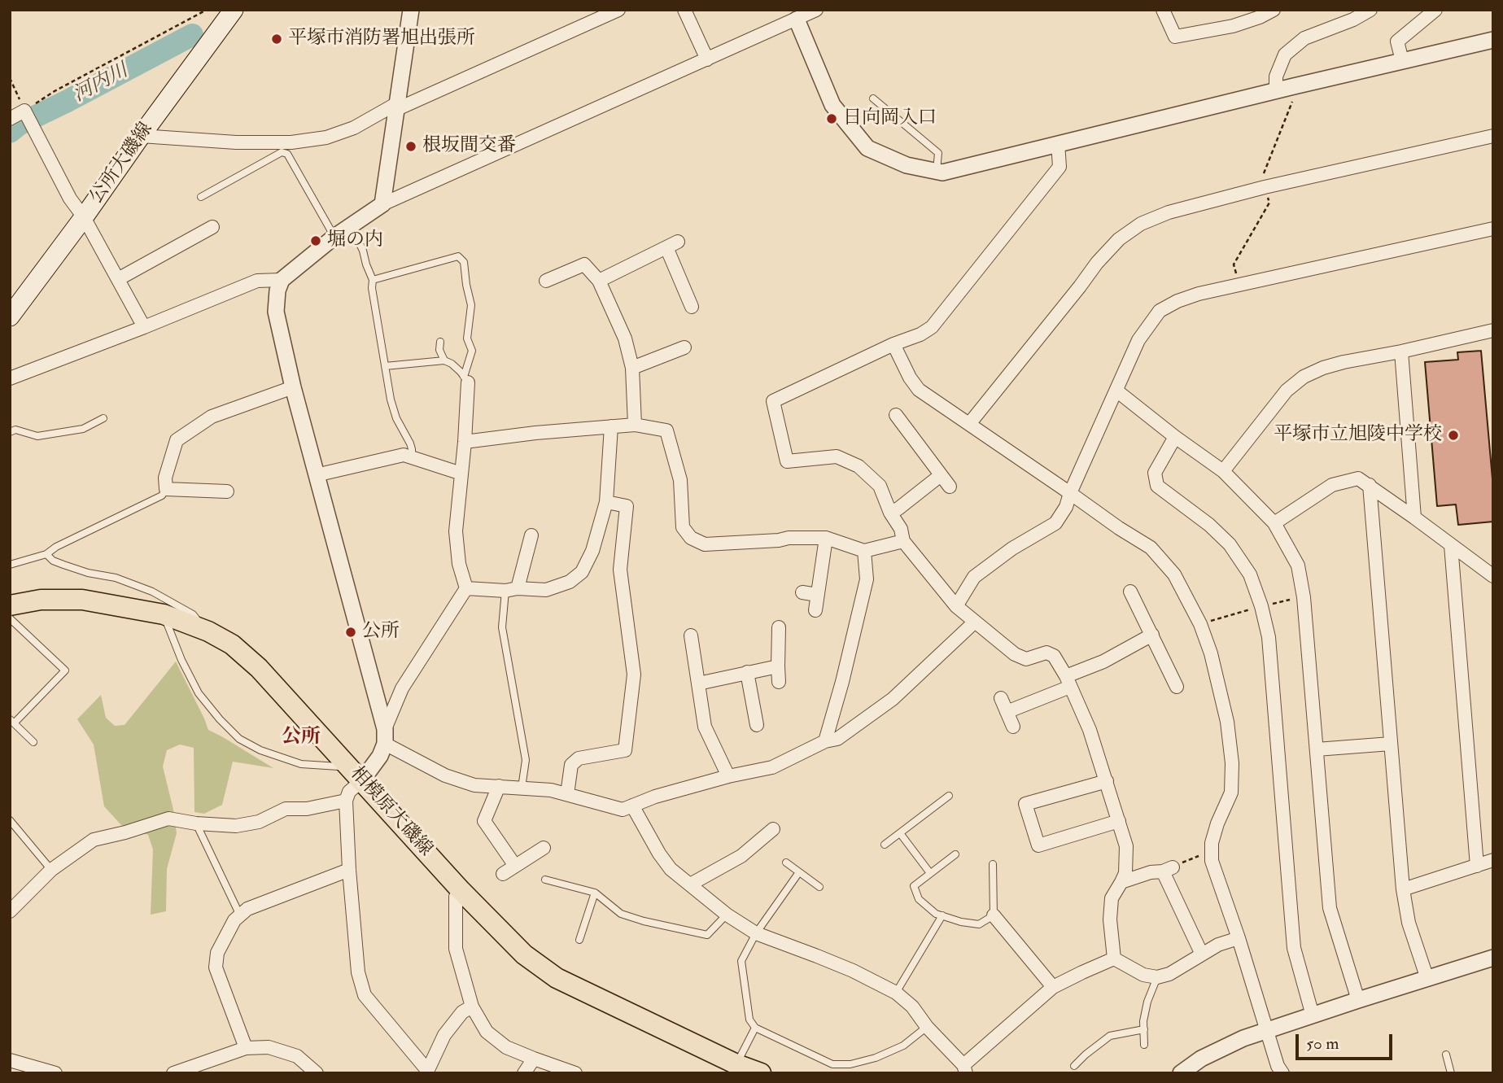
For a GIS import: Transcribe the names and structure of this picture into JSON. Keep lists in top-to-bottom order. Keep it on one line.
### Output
{"streets":{"main road":["公所大磯線","相模原大磯線"]},"districts":["公所"],"water":["河内川"],"places":["平塚市消防署旭出張所","日向岡入口","根坂間交番","堀の内","平塚市立旭陵中学校","公所"],"scale_bar":"50 m"}
